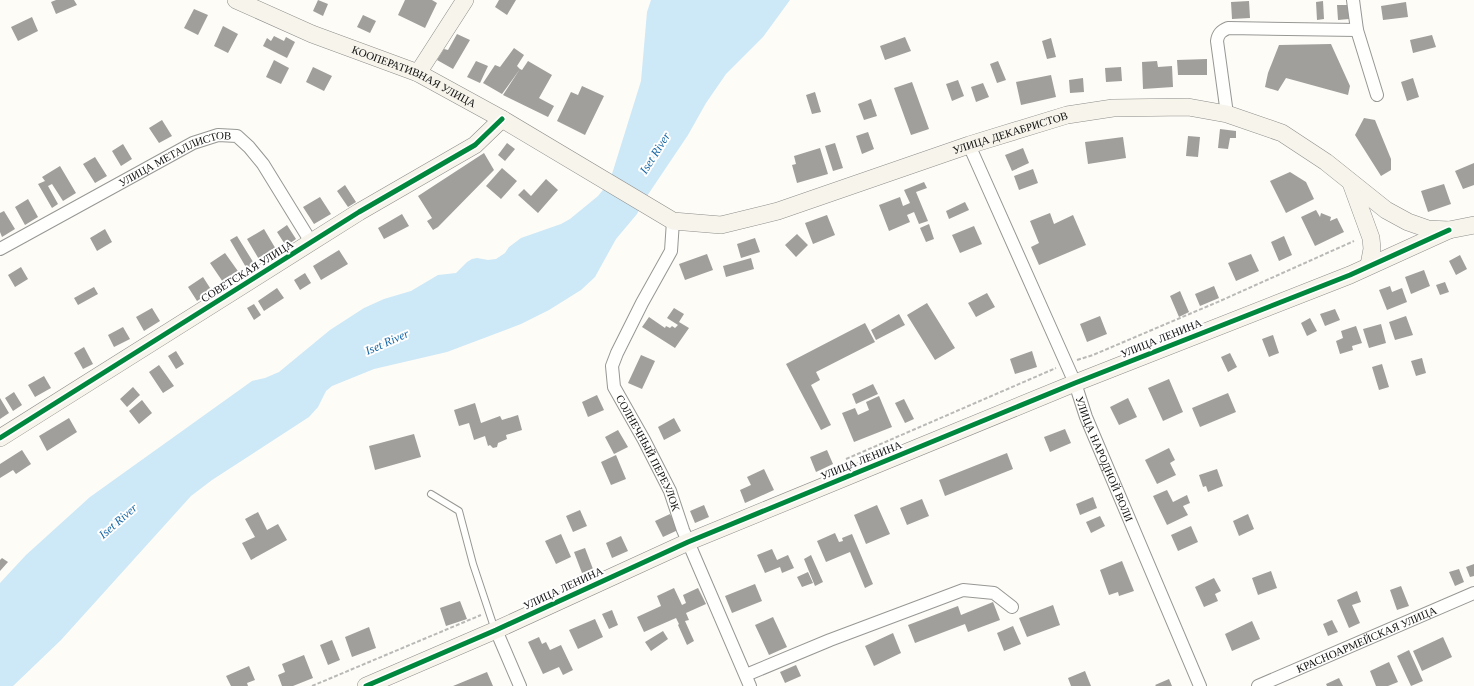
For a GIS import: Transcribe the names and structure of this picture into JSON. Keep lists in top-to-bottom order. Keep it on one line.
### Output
{"streets":{"street":["КООПЕРАТИВНАЯ УЛИЦА","УЛИЦА ДЕКАБРИСТОВ","УЛИЦА МЕТАЛЛИСТОВ","СОВЕТСКАЯ УЛИЦА","УЛИЦА ЛЕНИНА","СОЛНЕЧНЫЙ ПЕРЕУЛОК","УЛИЦА НАРОДНОЙ ВОЛИ","КРАСНОАРМЕЙСКАЯ УЛИЦА"]},"crossings":[["КООПЕРАТИВНАЯ УЛИЦА","УЛИЦА ДЕКАБРИСТОВ"],["КООПЕРАТИВНАЯ УЛИЦА","СОВЕТСКАЯ УЛИЦА"],["КООПЕРАТИВНАЯ УЛИЦА","СОЛНЕЧНЫЙ ПЕРЕУЛОК"],["УЛИЦА ДЕКАБРИСТОВ","УЛИЦА ЛЕНИНА"],["УЛИЦА ДЕКАБРИСТОВ","СОЛНЕЧНЫЙ ПЕРЕУЛОК"],["УЛИЦА ДЕКАБРИСТОВ","УЛИЦА НАРОДНОЙ ВОЛИ"],["УЛИЦА МЕТАЛЛИСТОВ","СОВЕТСКАЯ УЛИЦА"],["УЛИЦА ЛЕНИНА","СОЛНЕЧНЫЙ ПЕРЕУЛОК"],["УЛИЦА ЛЕНИНА","УЛИЦА НАРОДНОЙ ВОЛИ"]],"water":["Iset River"]}
